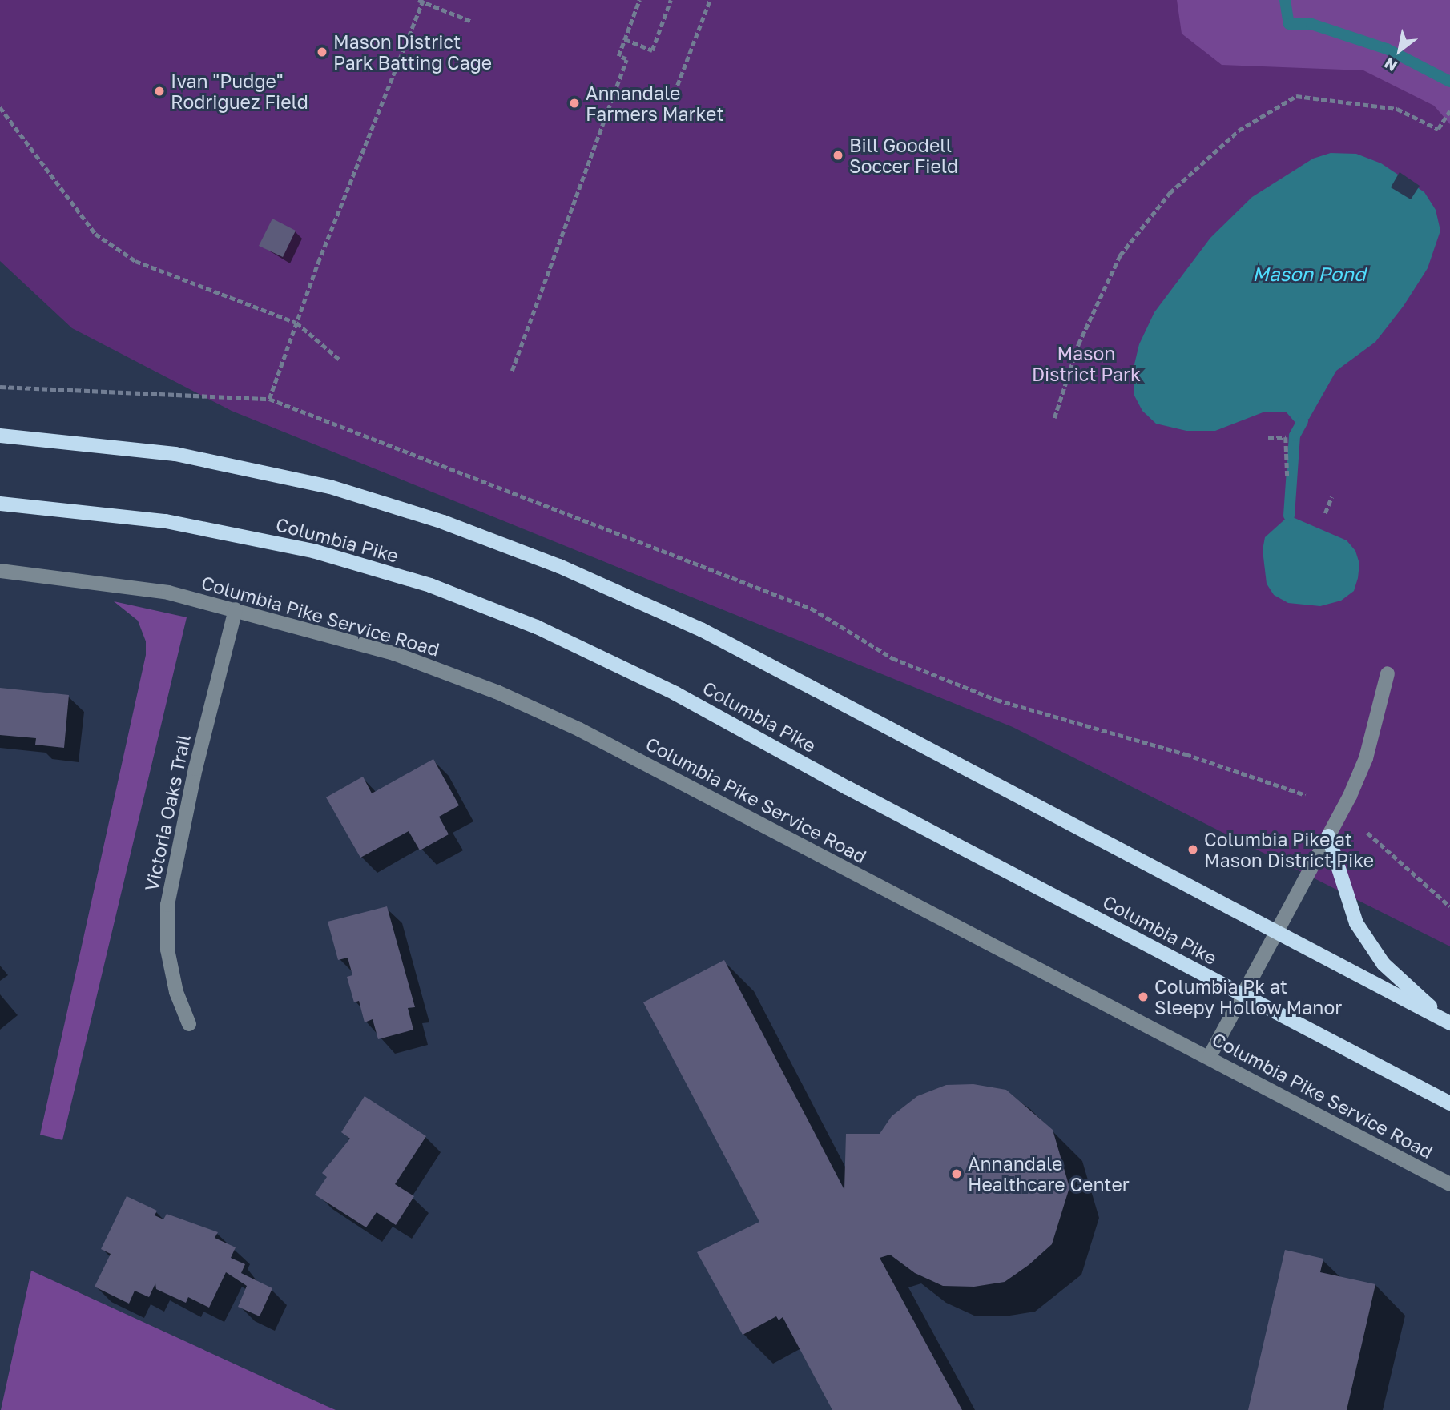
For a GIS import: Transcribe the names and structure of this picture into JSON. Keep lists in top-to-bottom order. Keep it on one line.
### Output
{"streets":{"main road":["Columbia Pike"],"street":["Columbia Pike Service Road","Victoria Oaks Trail"]},"crossings":[["Columbia Pike Service Road","Victoria Oaks Trail"]],"water":["Mason Pond"],"parks":["Mason District Park"],"places":["Mason District Park Batting Cage","Ivan \"Pudge\" Rodriguez Field","Annandale Farmers Market","Bill Goodell Soccer Field","Columbia Pike at Mason District Pike","Columbia Pk at Sleepy Hollow Manor","Annandale Healthcare Center"],"north":"bottom left"}
